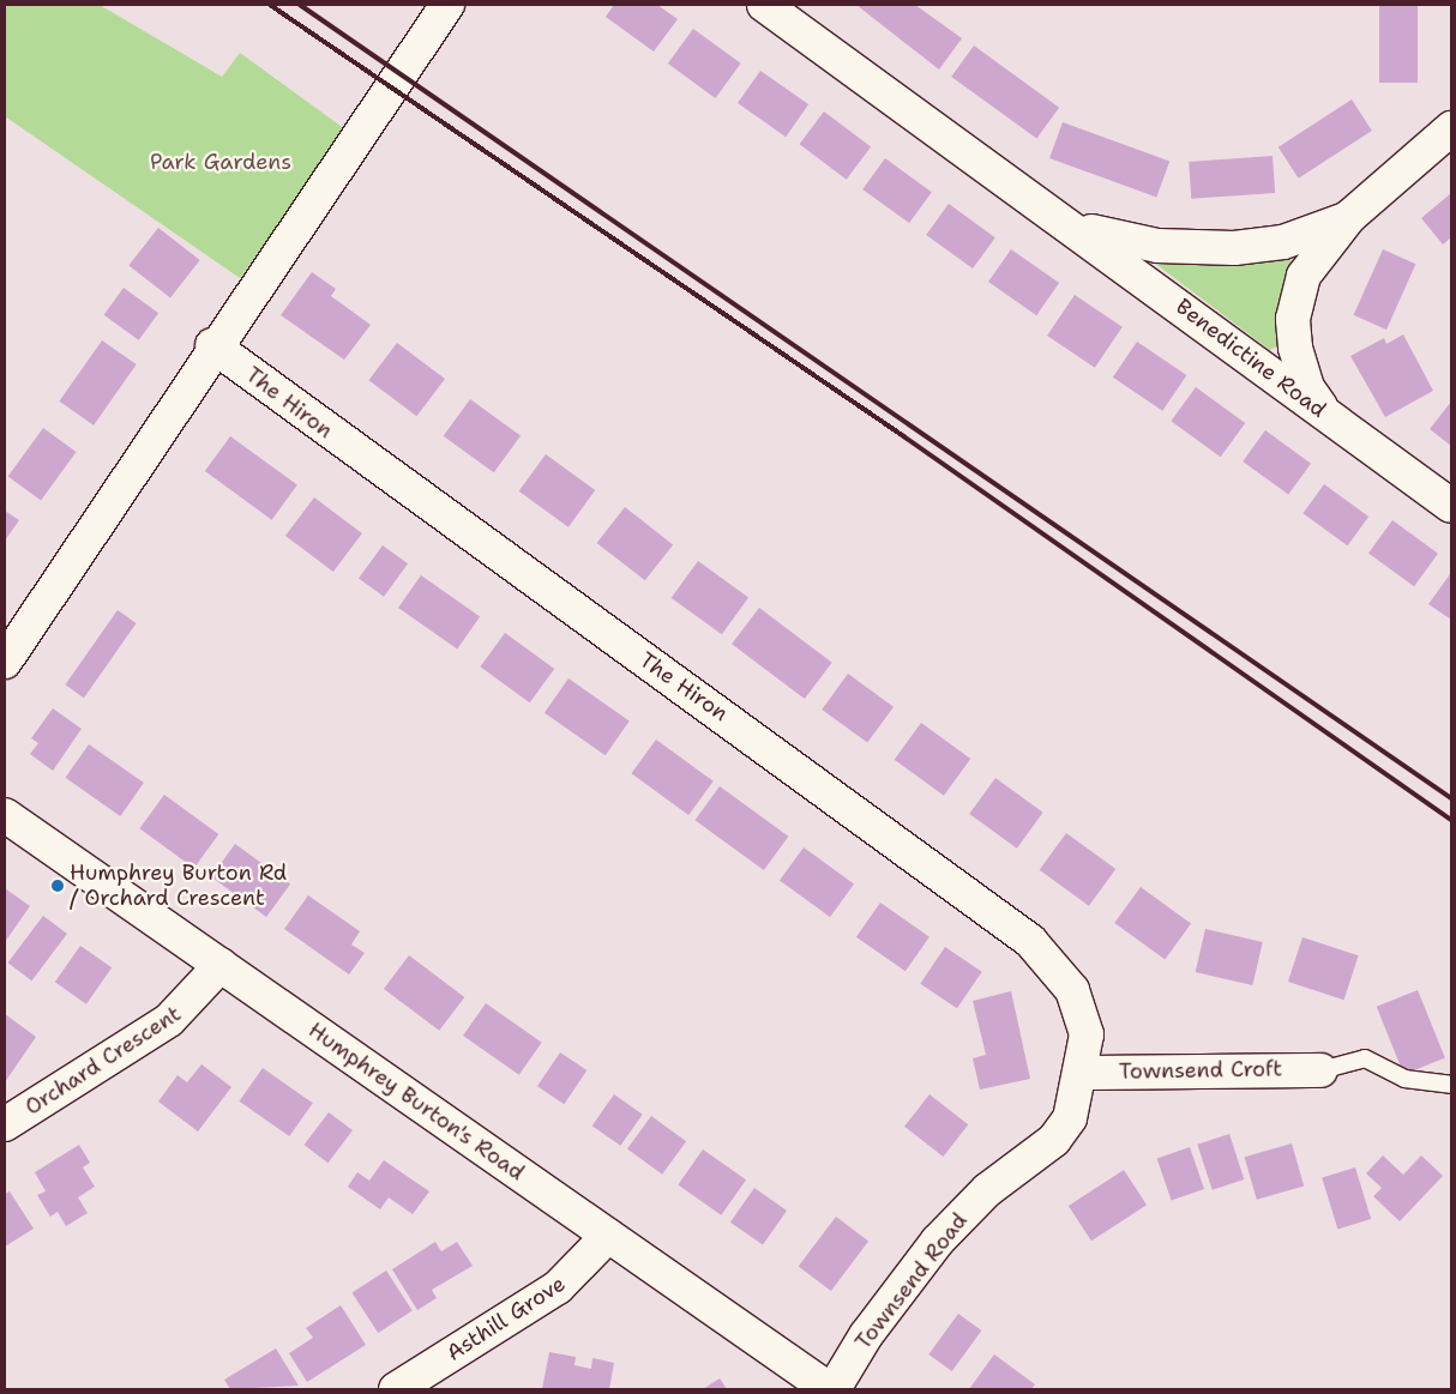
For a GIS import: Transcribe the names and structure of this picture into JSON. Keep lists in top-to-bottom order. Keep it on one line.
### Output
{"streets":{"street":["Benedictine Road","The Hiron","Orchard Crescent","Townsend Croft","Humphrey Burton's Road","Townsend Road","Asthill Grove"]},"crossings":[["The Hiron","Townsend Croft"],["The Hiron","Townsend Road"],["Orchard Crescent","Humphrey Burton's Road"],["Townsend Croft","Townsend Road"],["Humphrey Burton's Road","Asthill Grove"]],"parks":["Park Gardens"],"places":["Humphrey Burton Rd / Orchard Crescent"]}
